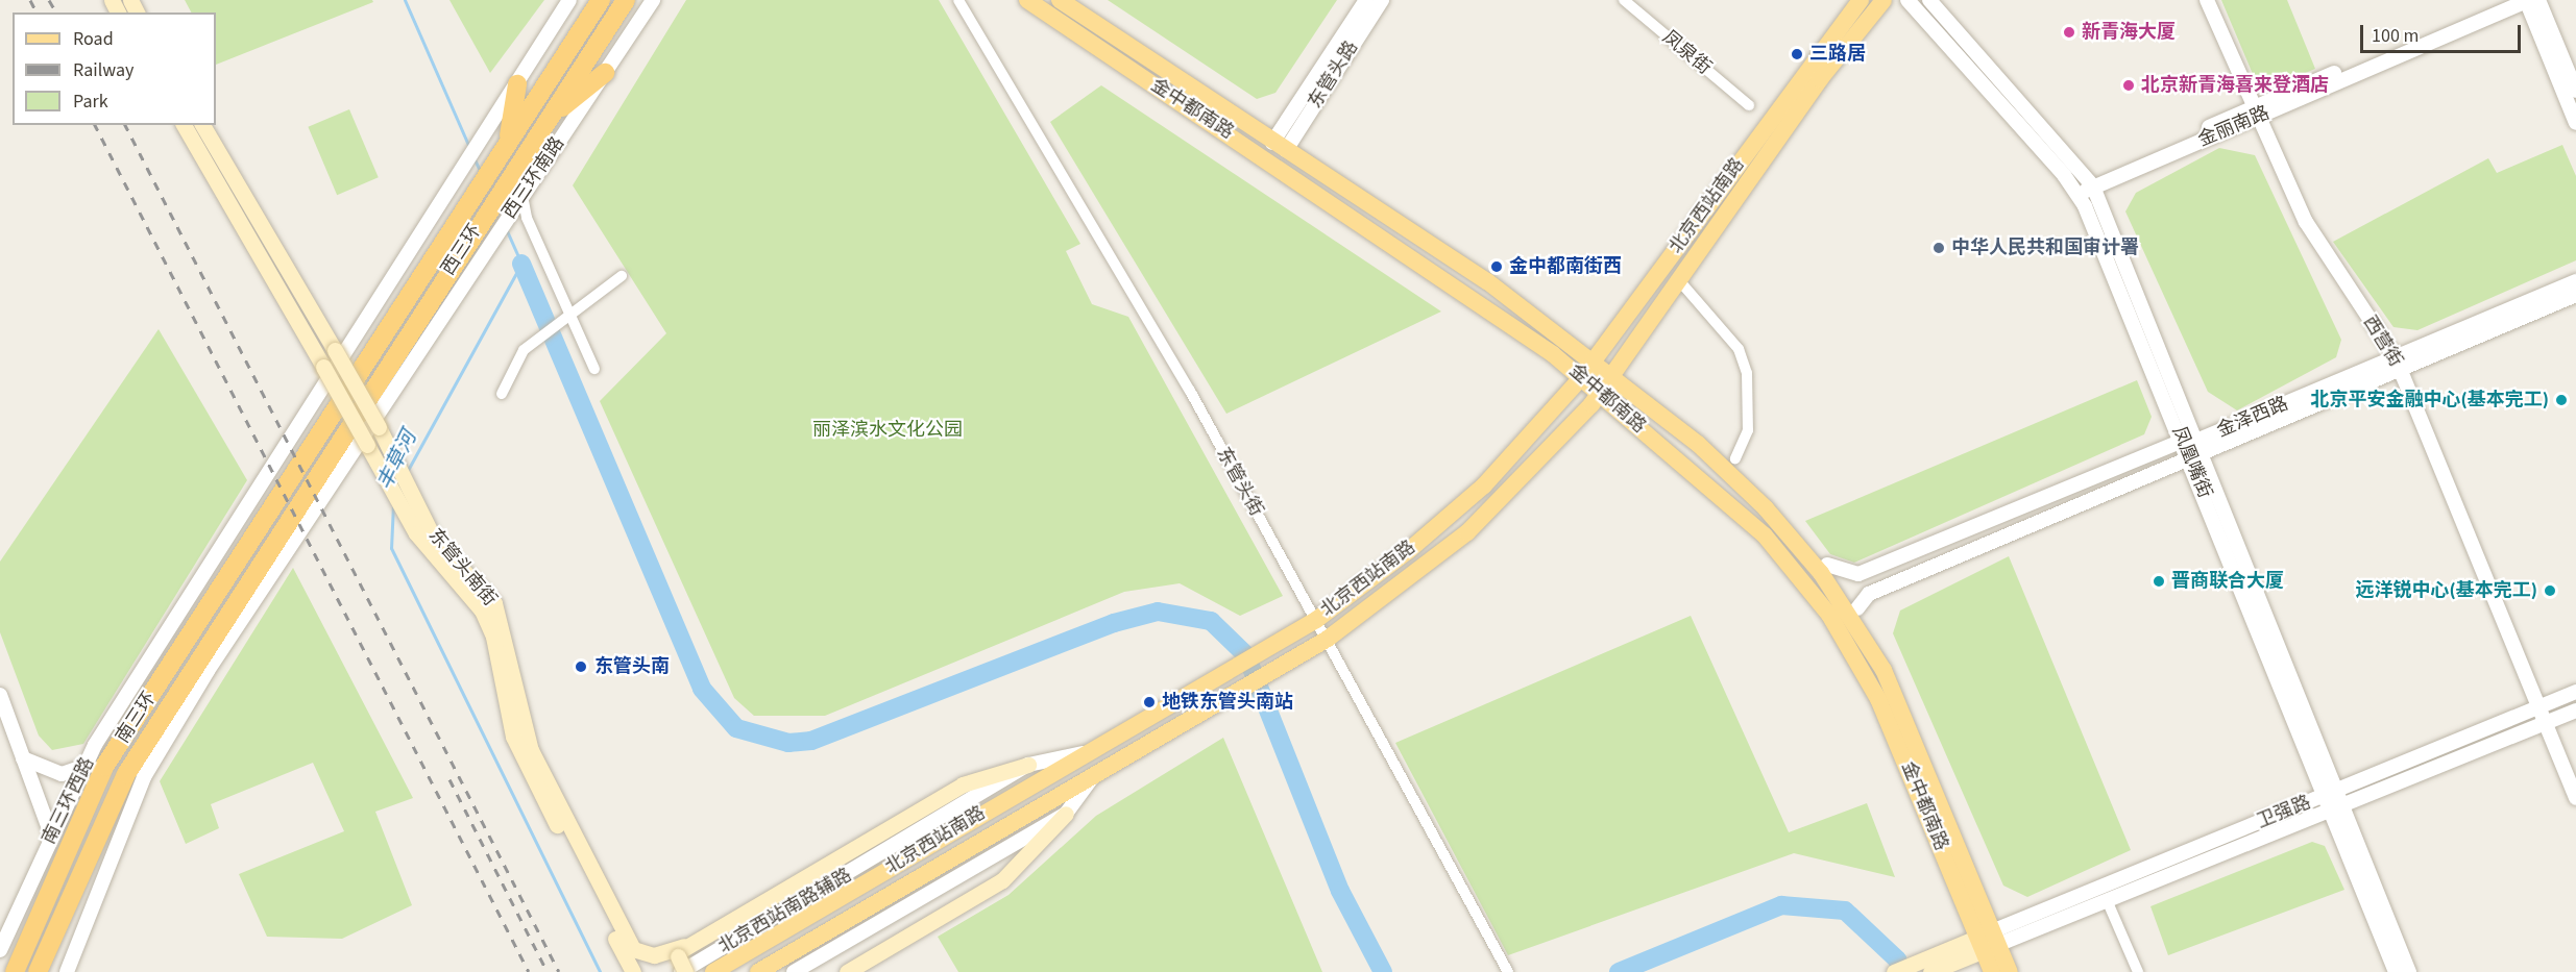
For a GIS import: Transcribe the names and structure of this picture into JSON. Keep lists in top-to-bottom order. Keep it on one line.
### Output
{"streets":{"highway":["西三环","南三环"],"main road":["金中都南路","北京西站南路","东管头南街"],"street":["凤泉街","东管头路","金丽南路","西三环南路","西营街","金泽西路","凤凰嘴街","东管头街","南三环西路","卫强路","北京西站南路辅路"]},"crossings":[["东管头路","金中都南路"],["金中都南路","北京西站南路"],["金中都南路","卫强路"],["金丽南路","西营街"],["金丽南路","凤凰嘴街"],["北京西站南路","东管头街"],["北京西站南路","北京西站南路辅路"],["西三环","南三环"],["西营街","金泽西路"],["西营街","卫强路"],["金泽西路","凤凰嘴街"],["凤凰嘴街","卫强路"],["东管头南街","北京西站南路辅路"]],"water":["丰草河"],"parks":["丽泽滨水文化公园"],"places":["新青海大厦","三路居","北京新青海喜来登酒店","中华人民共和国审计署","金中都南街西","北京平安金融中心(基本完工)","晋商联合大厦","远洋锐中心(基本完工)","东管头南","地铁东管头南站"],"legend":["Road","Railway","Park"],"scale_bar":"100 m"}
